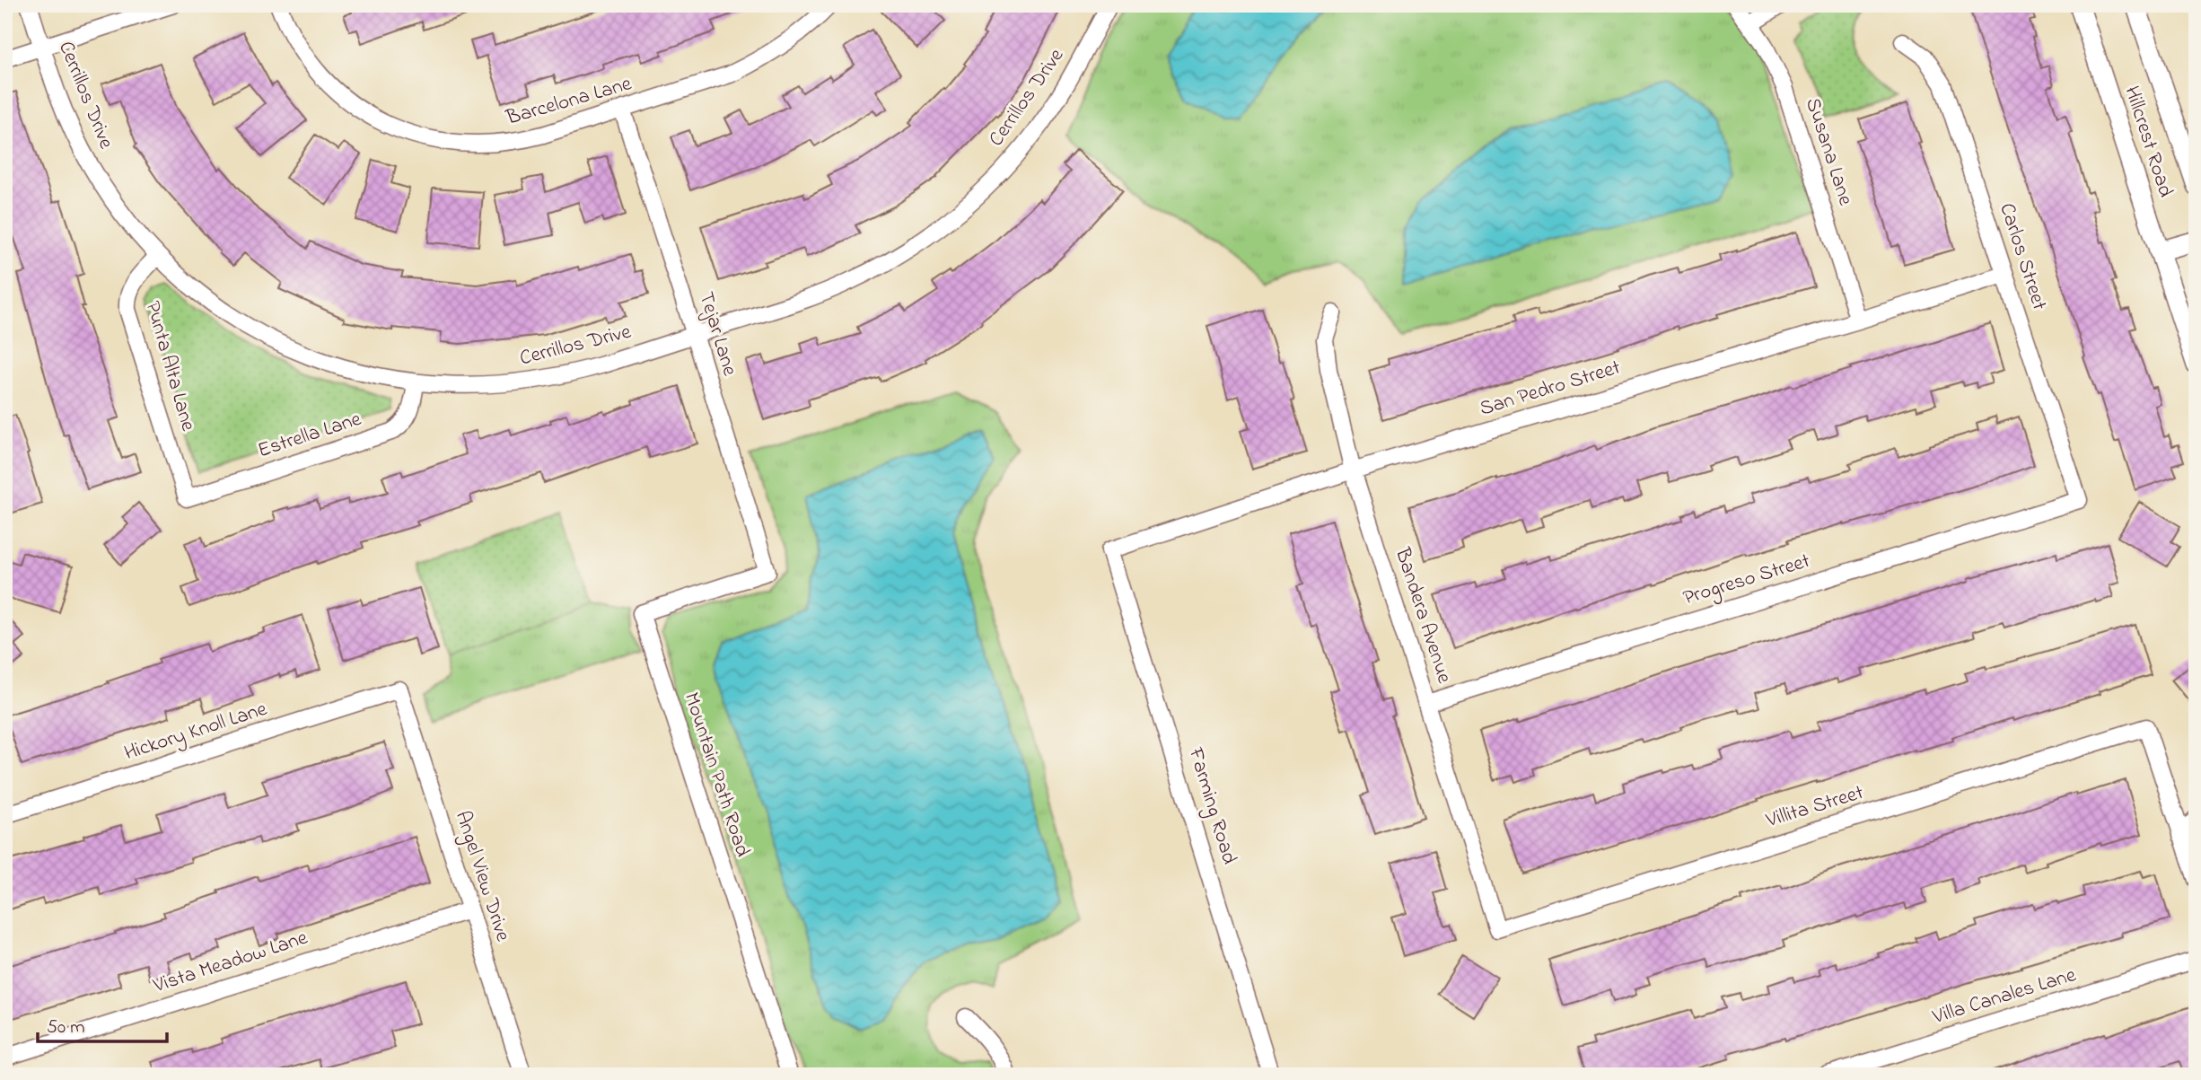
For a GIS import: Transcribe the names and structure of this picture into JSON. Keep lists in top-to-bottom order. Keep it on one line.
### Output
{"streets":{"street":["Cerrillos Drive","Barcelona Lane","Hillcrest Road","Susana Lane","Carlos Street","Tejar Lane","Punta Alta Lane","San Pedro Street","Estrella Lane","Progreso Street","Bandera Avenue","Hickory Knoll Lane","Mountain Path Road","Farming Road","Villita Street","Angel View Drive","Vista Meadow Lane","Villa Canales Lane"]},"crossings":[["Cerrillos Drive","Tejar Lane"],["Cerrillos Drive","Punta Alta Lane"],["Cerrillos Drive","Estrella Lane"],["Barcelona Lane","Tejar Lane"],["Susana Lane","San Pedro Street"],["Carlos Street","San Pedro Street"],["Carlos Street","Progreso Street"],["Tejar Lane","Mountain Path Road"],["Punta Alta Lane","Estrella Lane"],["San Pedro Street","Bandera Avenue"],["San Pedro Street","Farming Road"],["Progreso Street","Bandera Avenue"],["Bandera Avenue","Villita Street"],["Hickory Knoll Lane","Angel View Drive"],["Angel View Drive","Vista Meadow Lane"]],"scale_bar":"50 m"}
